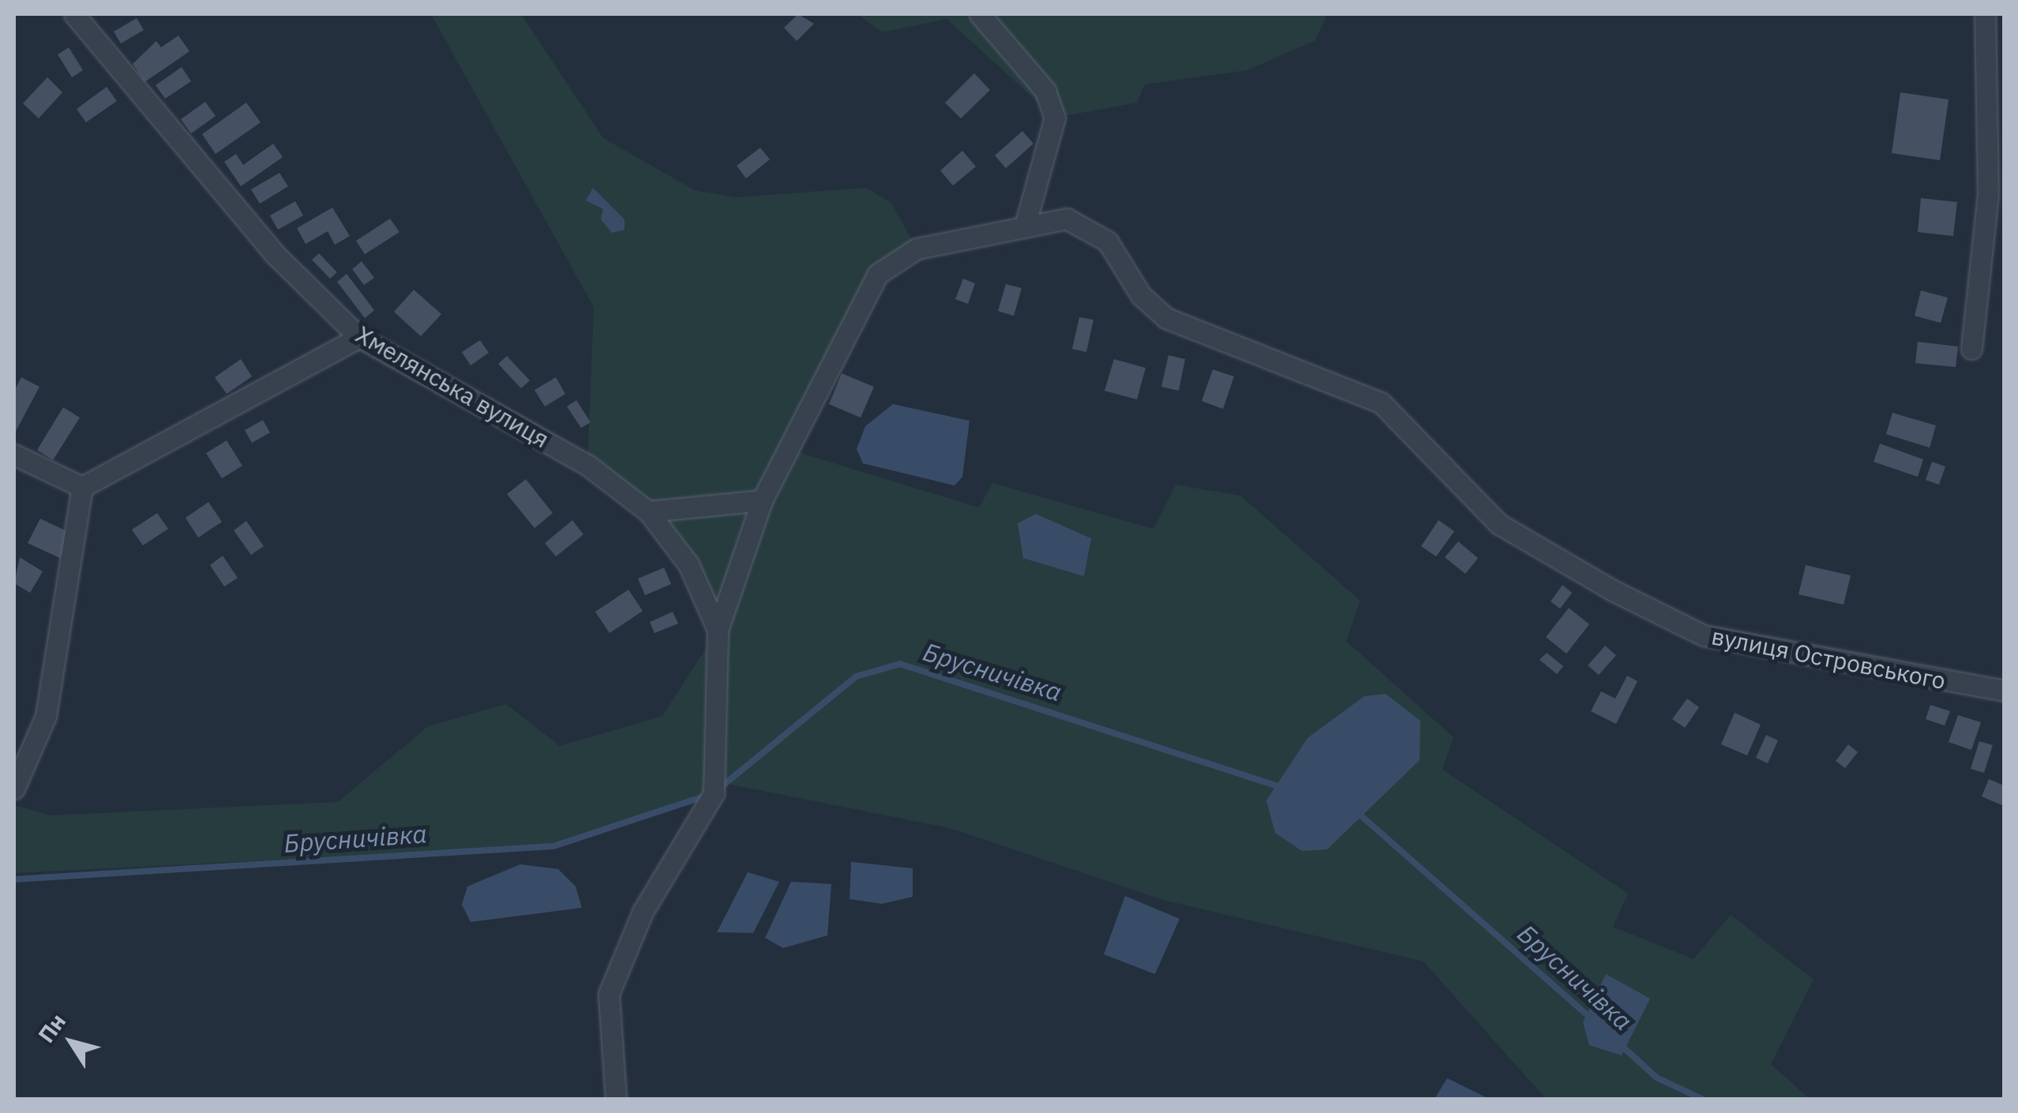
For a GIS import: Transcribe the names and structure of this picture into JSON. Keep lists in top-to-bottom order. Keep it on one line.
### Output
{"streets":{"street":["Хмелянська вулиця","вулиця Островського"]},"water":["Брусничівка"],"north":"top left"}
